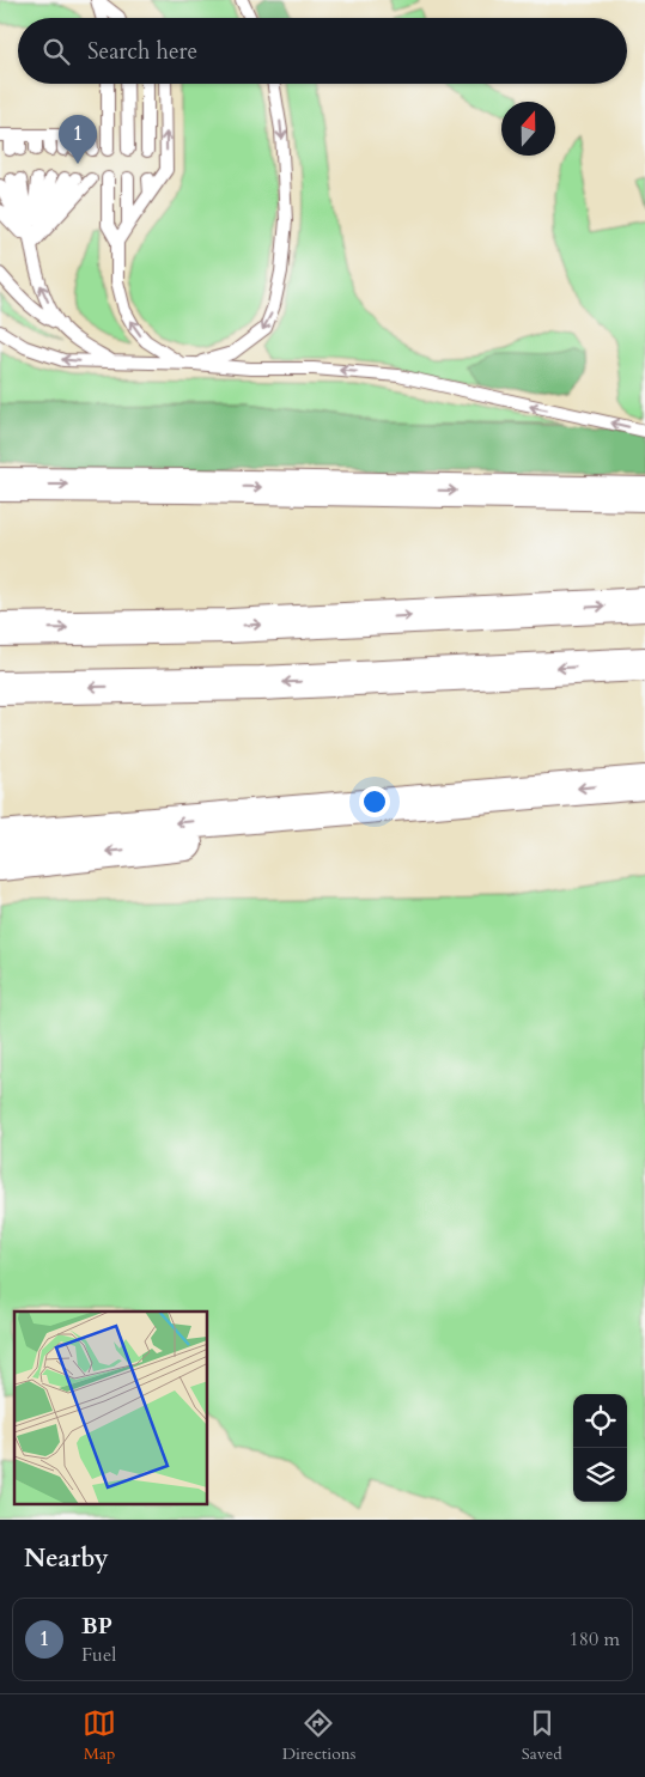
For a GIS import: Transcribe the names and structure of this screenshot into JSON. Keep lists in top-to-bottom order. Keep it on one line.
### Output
{"north":"top","page":{"search":"Search here","pins":"1","heading":"Nearby","list":[{"mark":"1","name":"BP","note":"Fuel","value":"180 m"}],"nav":["Map","Directions","Saved"]}}
